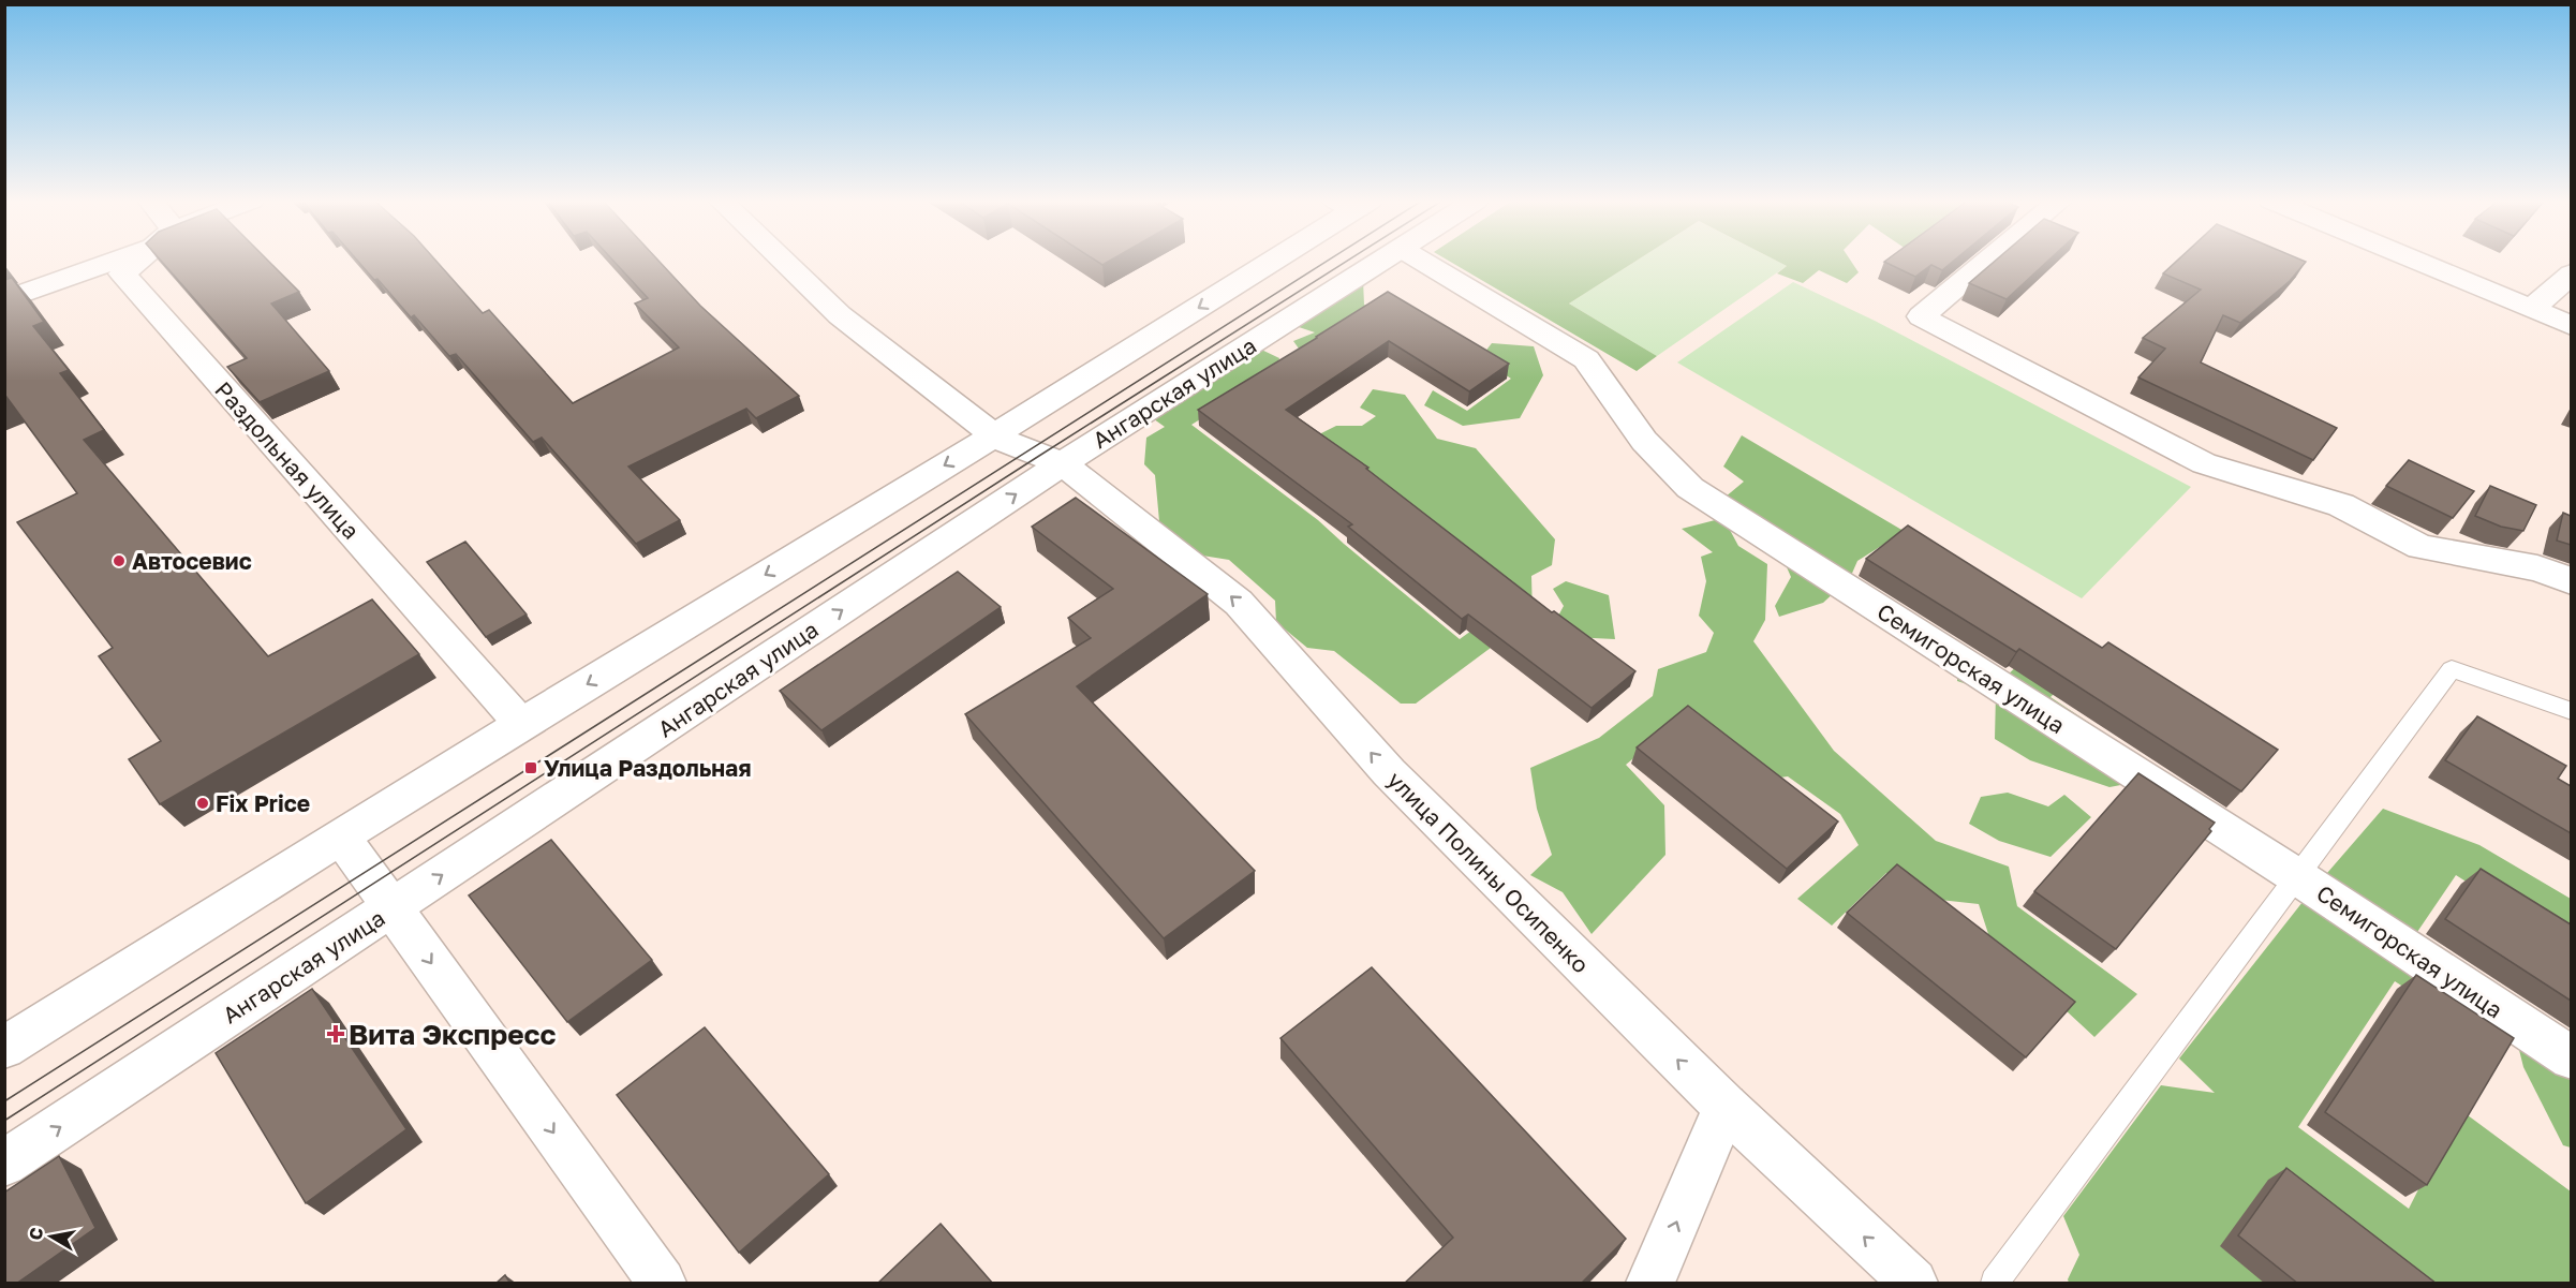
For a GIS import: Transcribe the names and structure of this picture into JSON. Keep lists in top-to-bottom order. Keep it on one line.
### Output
{"streets":{"main road":["Ангарская улица","Раздольная улица","Семигорская улица","улица Полины Осипенко"]},"crossings":[["Ангарская улица","улица Полины Осипенко"]],"one_way":["улица Полины Осипенко"],"places":{"other":["Автосевис","Fix Price"],"transit":["Улица Раздольная"],"health":["Вита Экспресс"]},"north":"left"}
